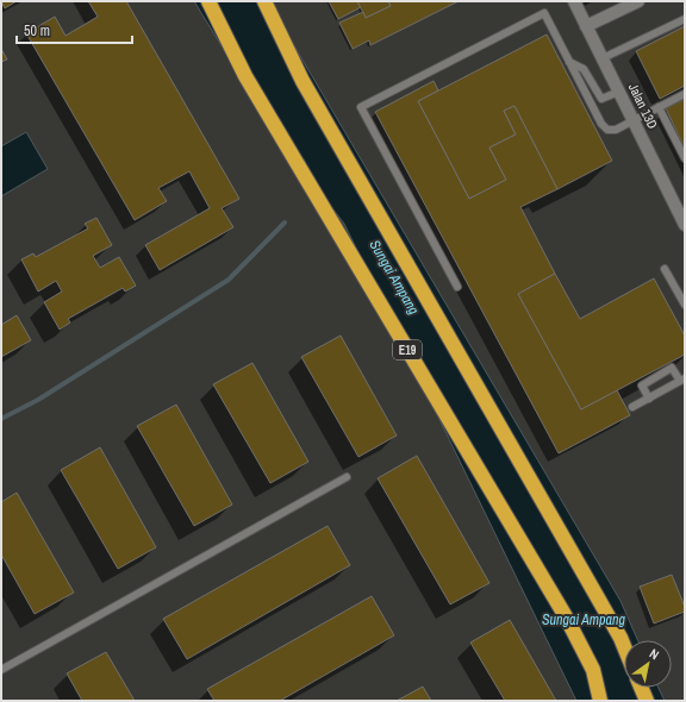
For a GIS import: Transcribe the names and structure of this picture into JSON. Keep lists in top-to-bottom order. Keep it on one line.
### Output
{"streets":{"highway":["E19"],"street":["Jalan 13D"]},"water":["Sungai Ampang"],"scale_bar":"50 m","north":"top right"}
